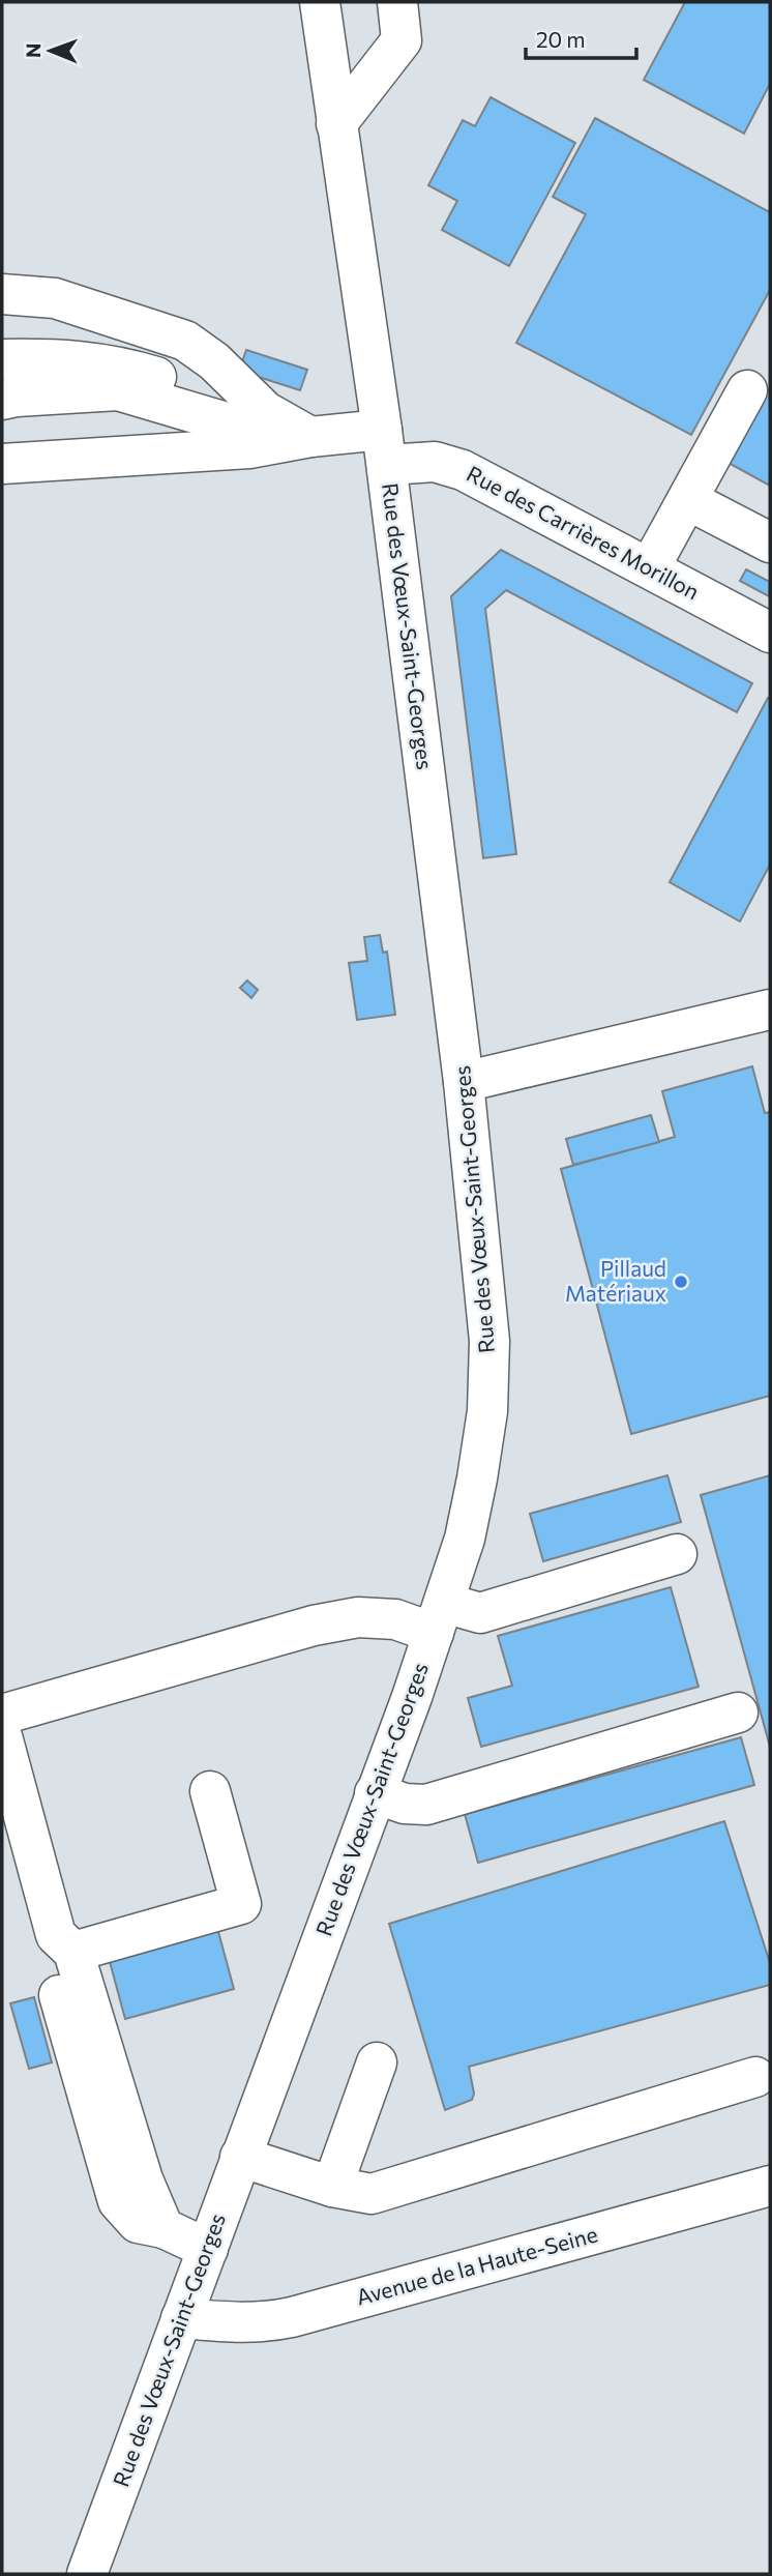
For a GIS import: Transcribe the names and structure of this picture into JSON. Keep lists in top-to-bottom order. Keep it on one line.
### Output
{"streets":{"street":["Rue des Carrières Morillon","Rue des Vœux-Saint-Georges","Avenue de la Haute-Seine"]},"crossings":[["Rue des Carrières Morillon","Rue des Vœux-Saint-Georges"],["Rue des Vœux-Saint-Georges","Avenue de la Haute-Seine"]],"places":["Pillaud Matériaux"],"scale_bar":"20 m","north":"left"}
